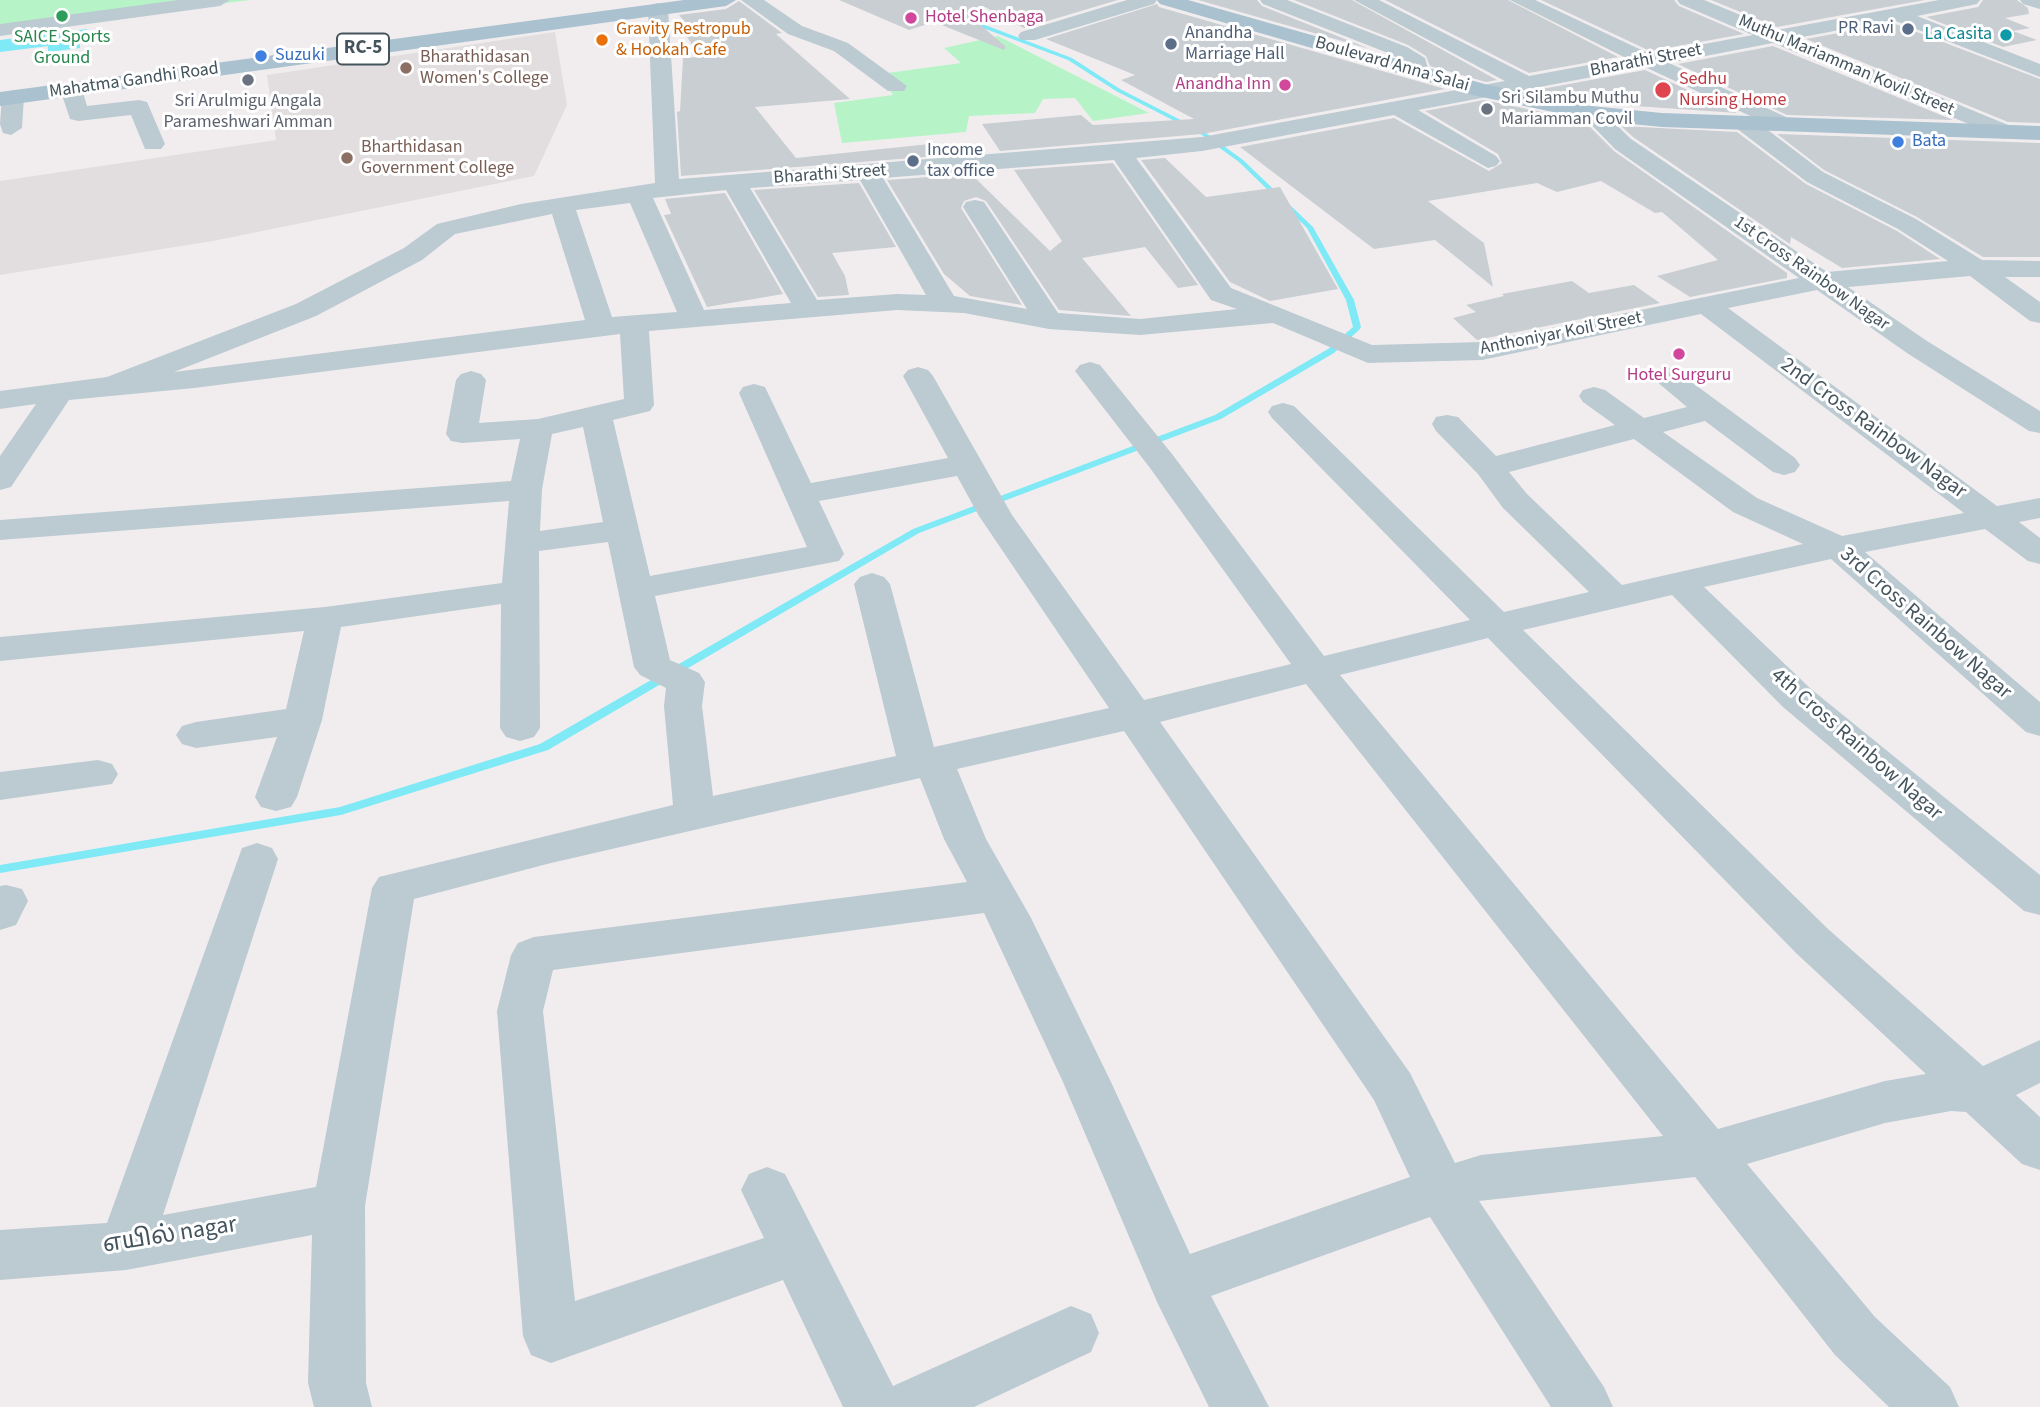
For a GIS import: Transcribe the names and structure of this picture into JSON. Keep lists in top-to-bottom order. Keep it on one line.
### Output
{"streets":{"main road":["RC-5","Boulevard Anna Salai","Mahatma Gandhi Road"],"street":["Bharathi Street","Muthu Mariamman Kovil Street","1st Cross Rainbow Nagar","Anthoniyar Koil Street","2nd Cross Rainbow Nagar","3rd Cross Rainbow Nagar","4th Cross Rainbow Nagar","எயில் nagar"]},"crossings":[["Bharathi Street","Boulevard Anna Salai"],["Bharathi Street","Muthu Mariamman Kovil Street"],["Bharathi Street","Anthoniyar Koil Street"],["Boulevard Anna Salai","Muthu Mariamman Kovil Street"],["Boulevard Anna Salai","1st Cross Rainbow Nagar"],["1st Cross Rainbow Nagar","Anthoniyar Koil Street"],["Anthoniyar Koil Street","2nd Cross Rainbow Nagar"]],"places":["SAICE Sports Ground","Hotel Shenbaga","PR Ravi","La Casita","Gravity Restropub & Hookah Cafe","Anandha Marriage Hall","Suzuki","Bharathidasan Women's College","Sri Arulmigu Angala Parameshwari Amman","Anandha Inn","Sedhu Nursing Home","Sri Silambu Muthu Mariamman Covil","Bata","Bharthidasan Government College","Income tax office","Hotel Surguru"]}
